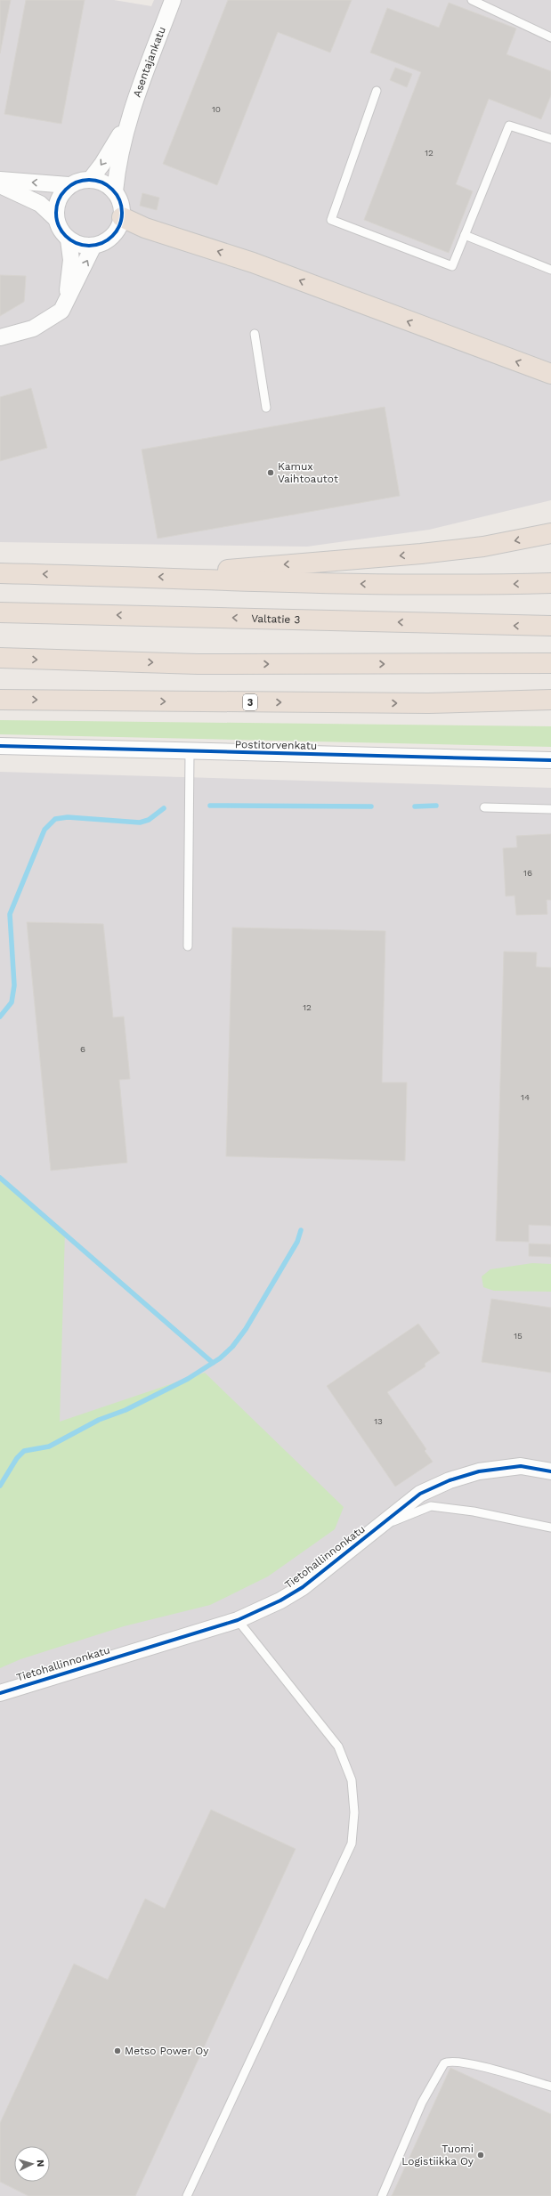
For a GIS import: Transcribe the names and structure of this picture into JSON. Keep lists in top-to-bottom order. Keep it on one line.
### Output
{"streets":{"highway":["Valtatie 3","3"],"street":["Asentajankatu","Postitorvenkatu","Tietohallinnonkatu"]},"places":["Kamux Vaihtoautot","Metso Power Oy","Tuomi Logistiikka Oy"],"house_numbers":["10","12","16","12","6","14","15","13"],"north":"right"}
